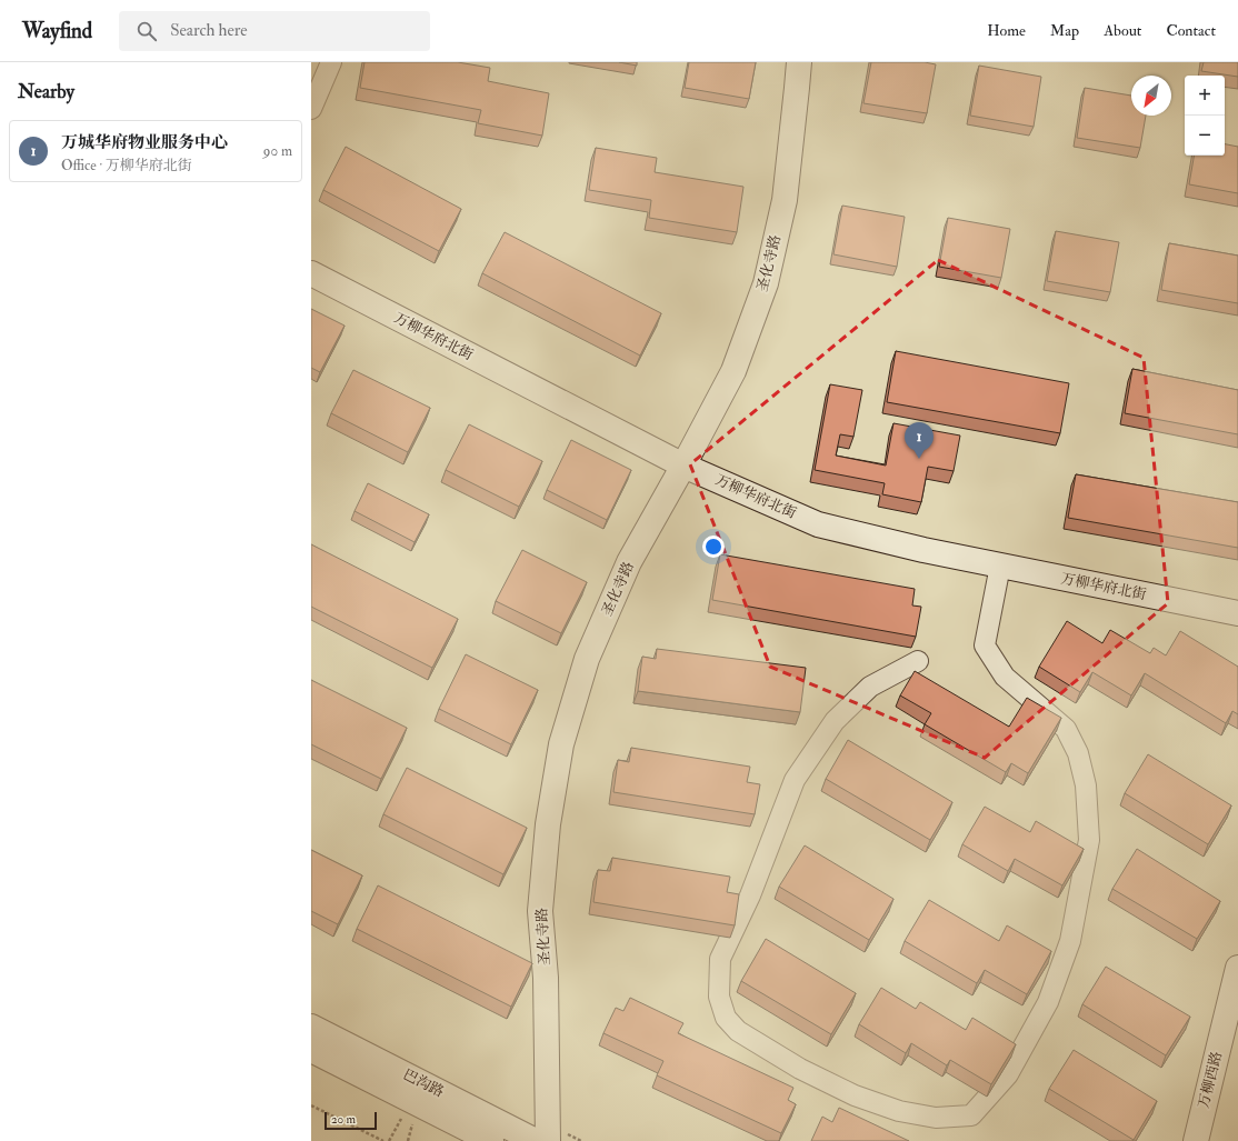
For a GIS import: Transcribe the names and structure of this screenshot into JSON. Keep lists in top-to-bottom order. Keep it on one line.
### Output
{"streets":{"street":["圣化寺路","万柳华府北街","万柳西路","巴沟路"]},"crossings":[["圣化寺路","万柳华府北街"]],"scale_bar":"20 m","north":"bottom left","page":{"header":"Wayfind","search":"Search here","nav":["Home","Map","About","Contact"],"heading":"Nearby","map_buttons":["+","−"],"list":[{"mark":"1","name":"万城华府物业服务中心","note":"Office · 万柳华府北街","value":"90 m"}],"pins":"1","scale":"20 m"}}
